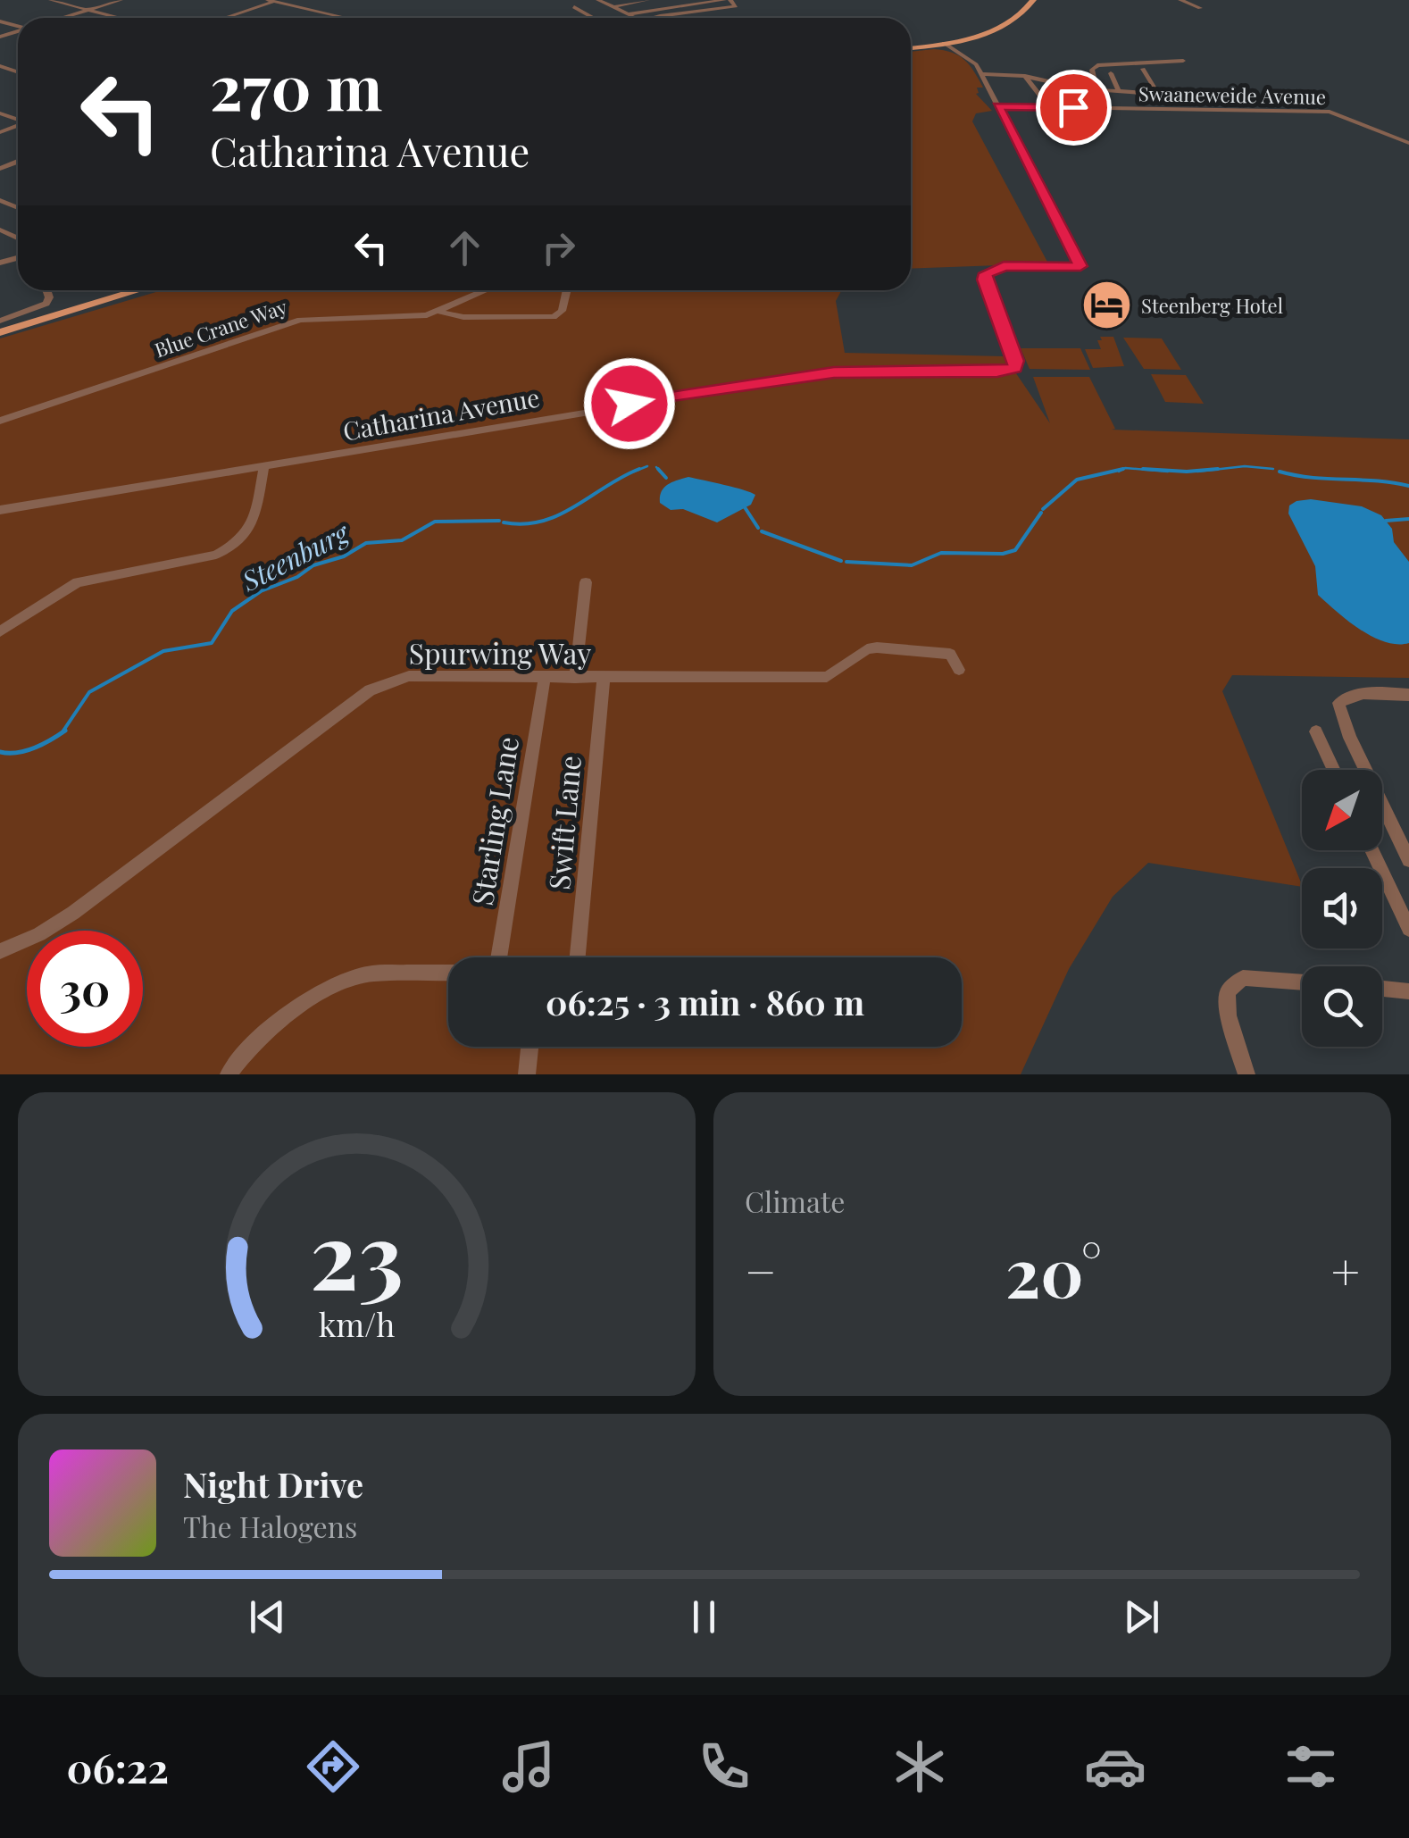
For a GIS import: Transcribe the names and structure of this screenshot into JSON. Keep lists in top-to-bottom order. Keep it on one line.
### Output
{"streets":{"street":["Swaaneweide Avenue","Blue Crane Way","Catharina Avenue","Spurwing Way","Starling Lane","Swift Lane"]},"crossings":[["Swaaneweide Avenue","Catharina Avenue"],["Spurwing Way","Starling Lane"],["Spurwing Way","Swift Lane"]],"water":["Steenburg"],"places":{"hotel":["Steenberg Hotel"]},"north":"bottom left","page":{"turn":["270 m","Catharina Avenue"],"limit":"30","trip":"06:25 · 3 min · 860 m","tile":"Climate","heat":["−","20°","+"],"song":["Night Drive","The Halogens"],"tabs":"06:22","gauge":["23","km/h"]}}
